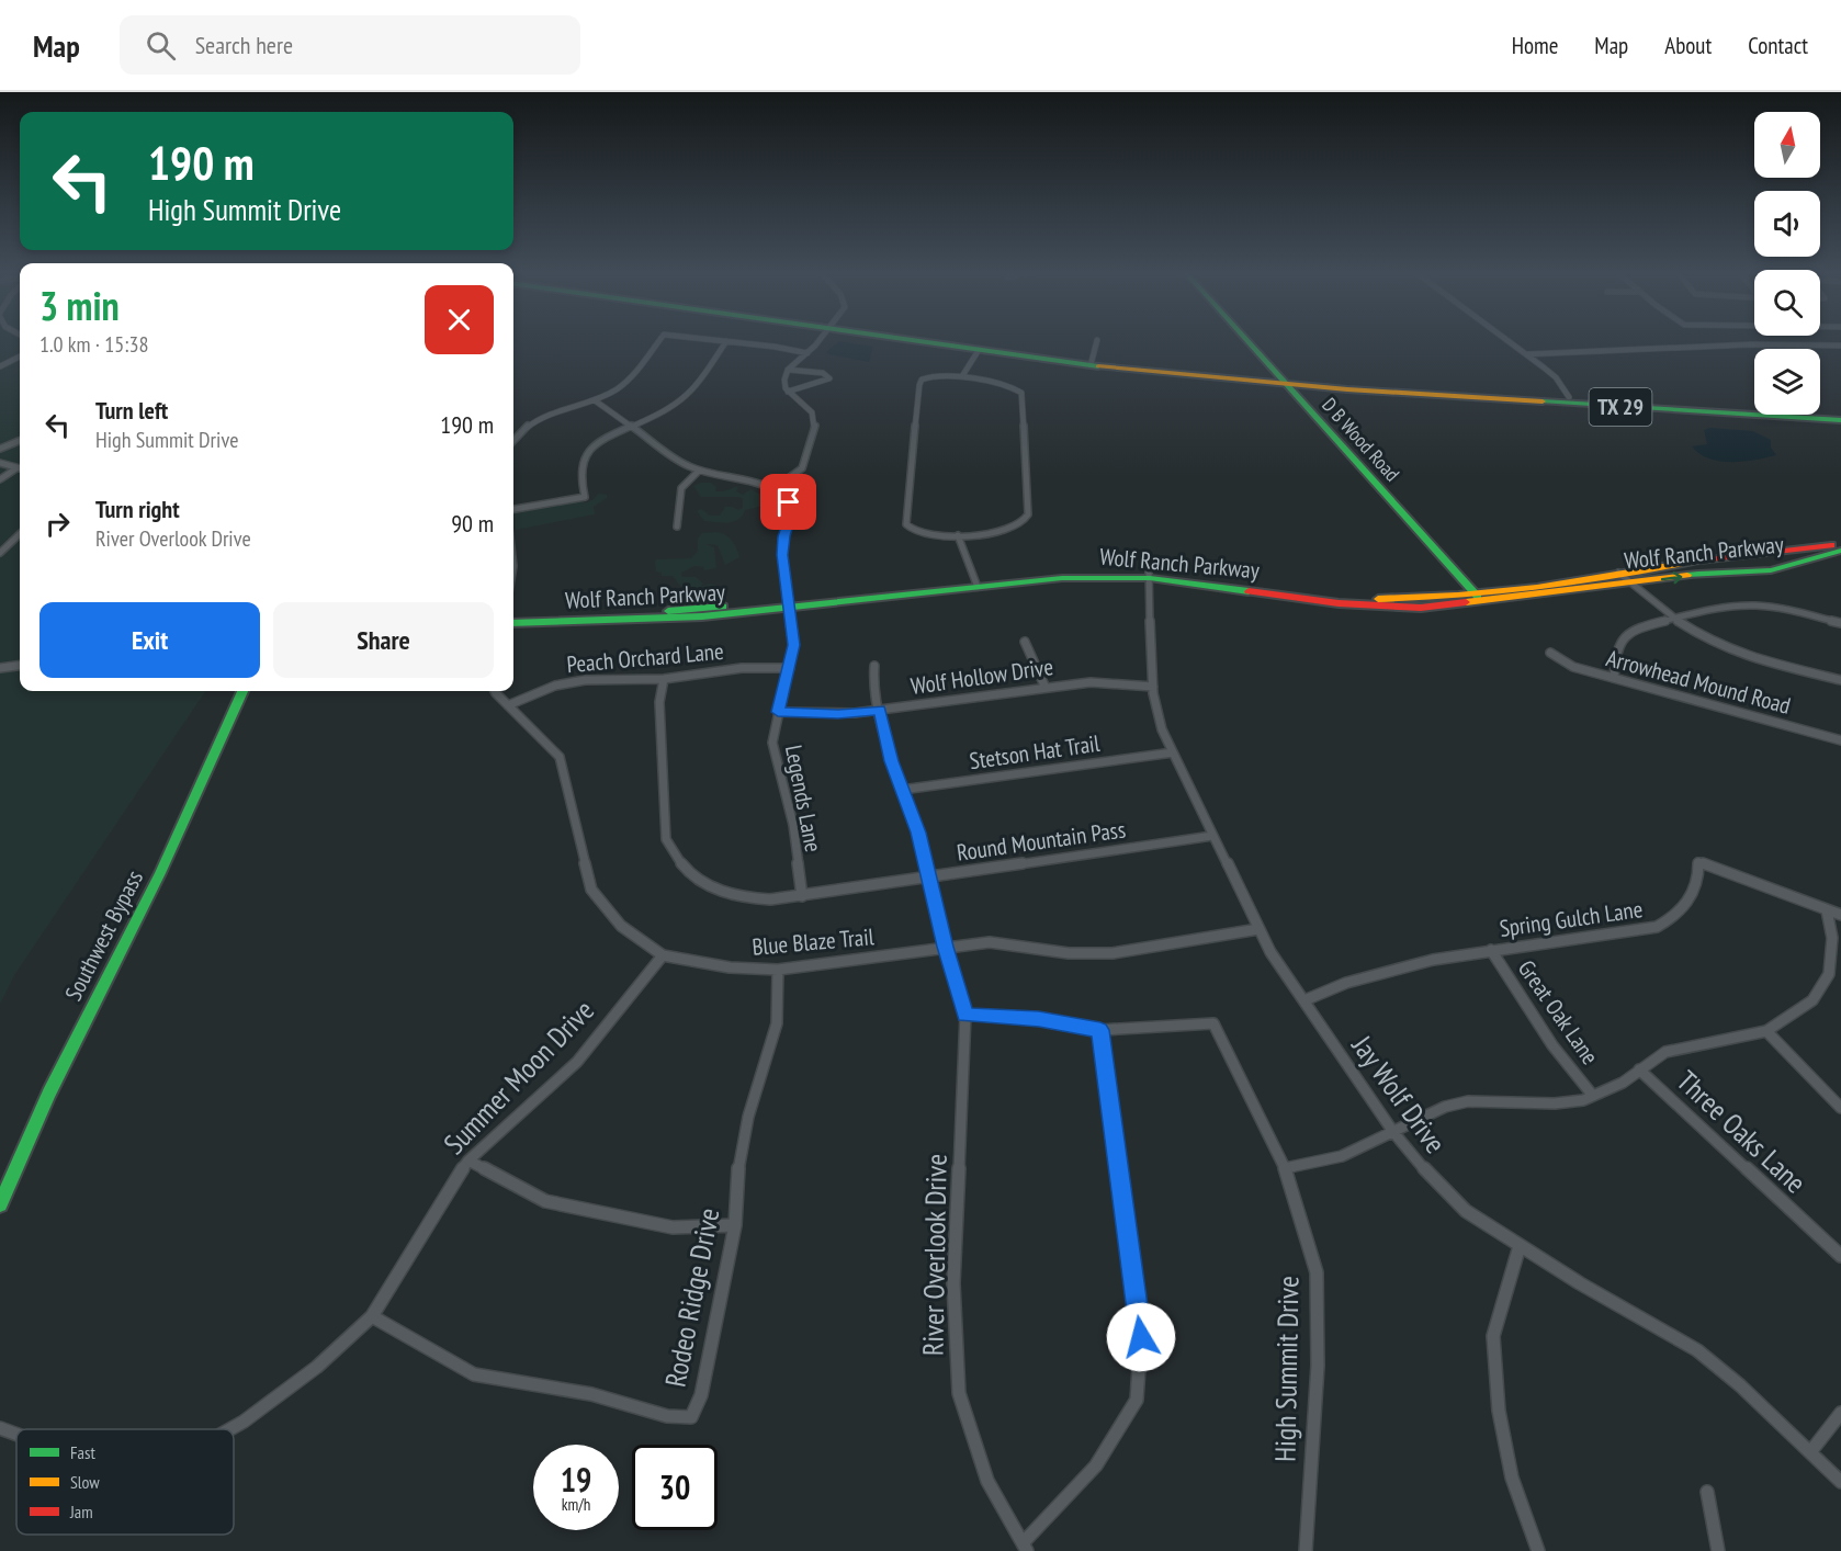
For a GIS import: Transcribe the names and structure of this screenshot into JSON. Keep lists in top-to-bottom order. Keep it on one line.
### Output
{"streets":{"street":["TX 29","D B Wood Road","Wolf Ranch Parkway","Peach Orchard Lane","Wolf Hollow Drive","Arrowhead Mound Road","Stetson Hat Trail","Legends Lane","Round Mountain Pass","Spring Gulch Lane","Southwest Bypass","Blue Blaze Trail","Great Oak Lane","Summer Moon Drive","Jay Wolf Drive","Three Oaks Lane","River Overlook Drive","Rodeo Ridge Drive","High Summit Drive"]},"crossings":[["TX 29","D B Wood Road"],["D B Wood Road","Wolf Ranch Parkway"],["Wolf Ranch Parkway","Legends Lane"],["Wolf Ranch Parkway","Jay Wolf Drive"],["Peach Orchard Lane","Legends Lane"],["Peach Orchard Lane","Round Mountain Pass"],["Peach Orchard Lane","Blue Blaze Trail"],["Wolf Hollow Drive","Legends Lane"],["Wolf Hollow Drive","Jay Wolf Drive"],["Wolf Hollow Drive","River Overlook Drive"],["Stetson Hat Trail","Jay Wolf Drive"],["Stetson Hat Trail","River Overlook Drive"],["Legends Lane","Round Mountain Pass"],["Round Mountain Pass","Jay Wolf Drive"],["Round Mountain Pass","River Overlook Drive"],["Spring Gulch Lane","Great Oak Lane"],["Spring Gulch Lane","Jay Wolf Drive"],["Blue Blaze Trail","Summer Moon Drive"],["Blue Blaze Trail","Jay Wolf Drive"],["Blue Blaze Trail","River Overlook Drive"],["Blue Blaze Trail","Rodeo Ridge Drive"],["Summer Moon Drive","Rodeo Ridge Drive"],["River Overlook Drive","High Summit Drive"]],"legend":["Fast","Slow","Jam"],"north":"top","page":{"header":"Map","search":"Search here","nav":["Home","Map","About","Contact"],"turn":["190 m","High Summit Drive"],"heading":["3 min","1.0 km · 15:38"],"list":[{"name":"Turn left","note":"High Summit Drive","value":"190 m"},{"name":"Turn right","note":"River Overlook Drive","value":"90 m"}],"buttons":["Exit","Share"],"speed":"19 km/h","limit":"30"}}
